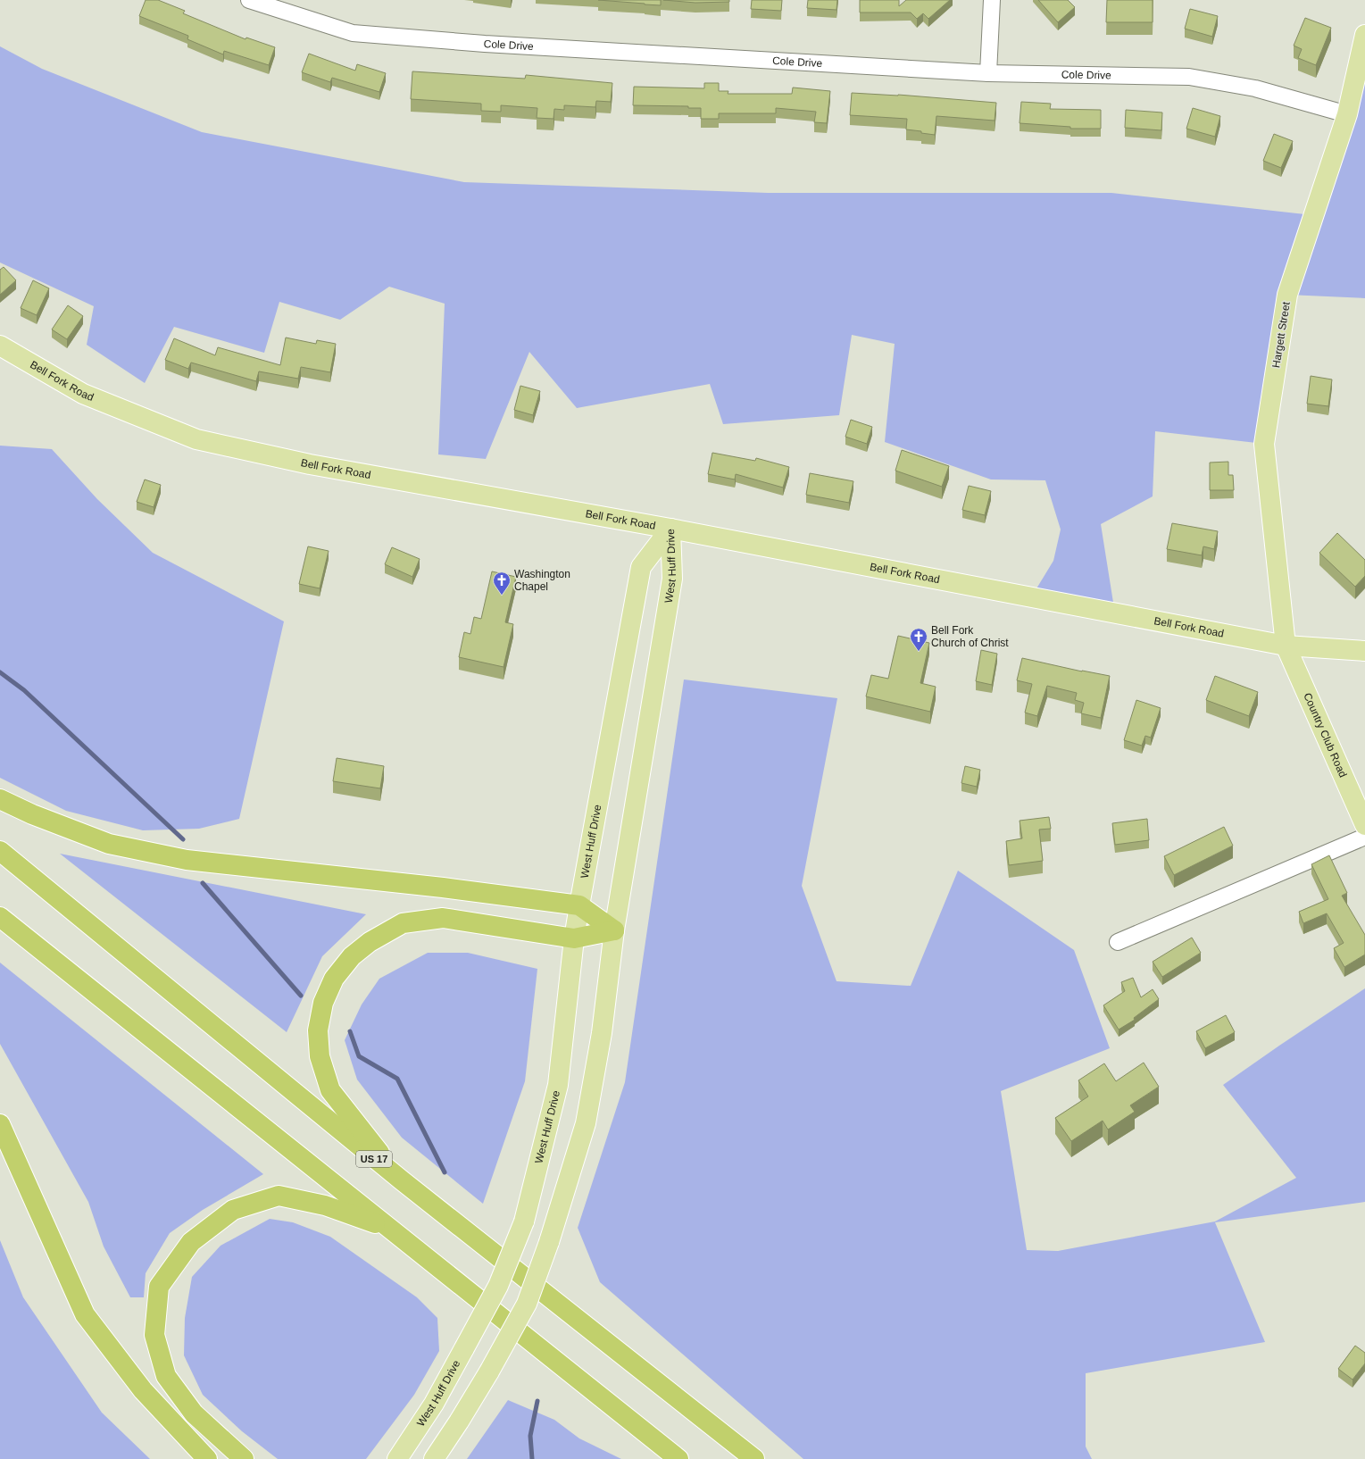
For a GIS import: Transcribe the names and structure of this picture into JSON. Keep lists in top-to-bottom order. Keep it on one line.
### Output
{"streets":{"highway":["US 17"],"main road":["Hargett Street","Bell Fork Road","West Huff Drive","Country Club Road"],"street":["Cole Drive"]},"crossings":[["Cole Drive","Hargett Street"],["Hargett Street","Bell Fork Road"],["Hargett Street","Country Club Road"],["Bell Fork Road","West Huff Drive"],["Bell Fork Road","Country Club Road"]],"places":{"church":["Washington Chapel","Bell Fork Church of Christ"]}}
